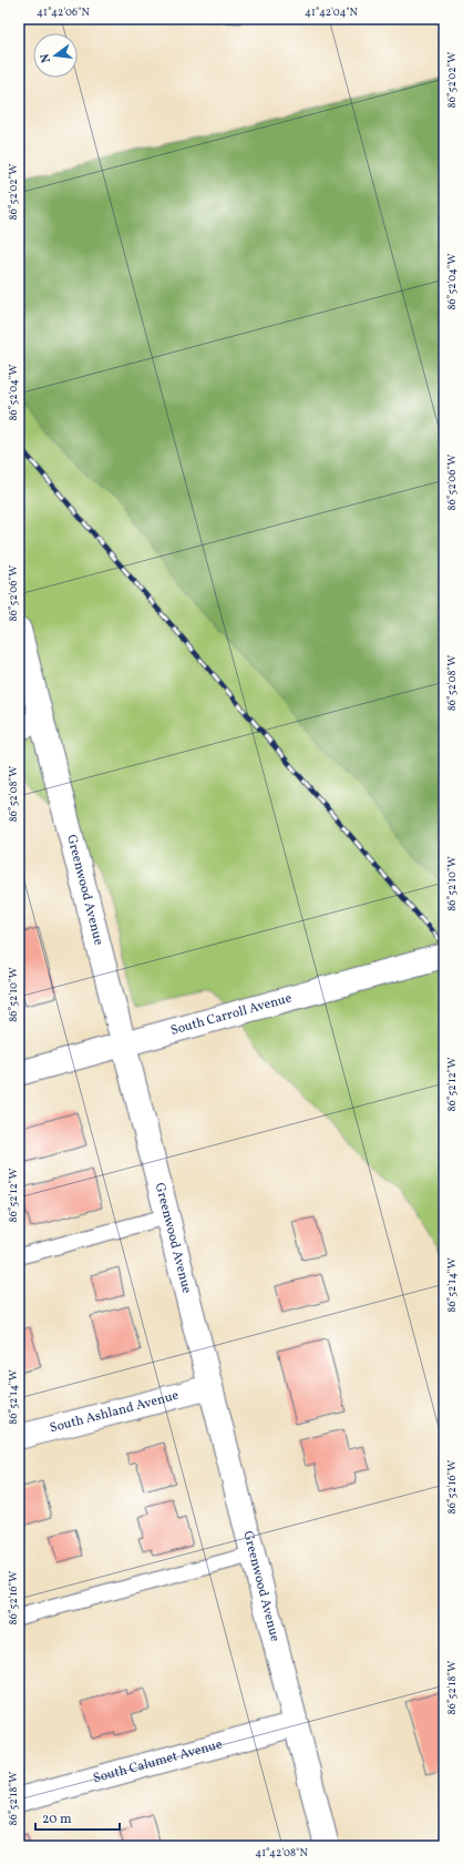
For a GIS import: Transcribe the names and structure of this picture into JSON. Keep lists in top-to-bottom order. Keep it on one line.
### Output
{"streets":{"street":["Greenwood Avenue","South Carroll Avenue","South Ashland Avenue","South Calumet Avenue"]},"crossings":[["Greenwood Avenue","South Carroll Avenue"],["Greenwood Avenue","South Ashland Avenue"],["Greenwood Avenue","South Calumet Avenue"]],"scale_bar":"20 m","north":"left","coordinates":["41°42'06\"N","41°42'04\"N","86°52'02\"W","86°52'04\"W","86°52'06\"W","86°52'08\"W","86°52'10\"W","86°52'12\"W","86°52'14\"W","86°52'16\"W","86°52'18\"W","41°42'08\"N"]}
